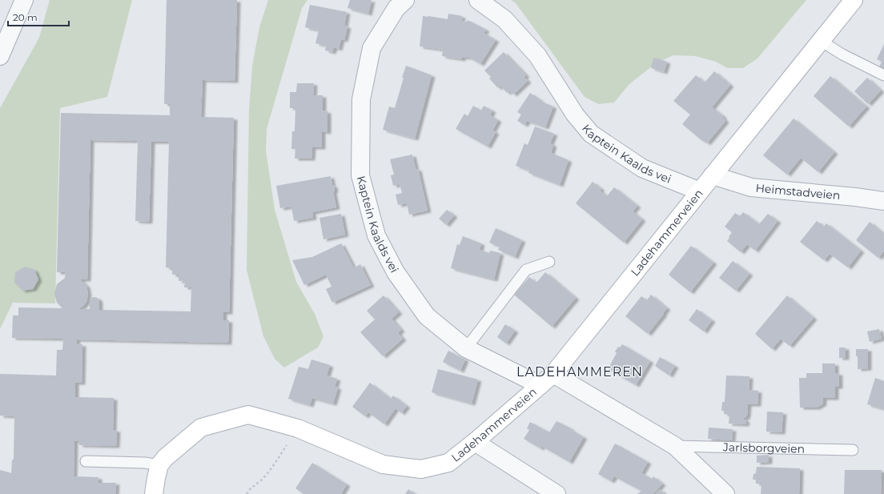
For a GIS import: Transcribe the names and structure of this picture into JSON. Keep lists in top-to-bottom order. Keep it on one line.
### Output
{"streets":{"street":["Kaptein Kaalds vei","Heimstadveien","Ladehammerveien","Jarlsborgveien"]},"crossings":[["Kaptein Kaalds vei","Ladehammerveien"],["Heimstadveien","Ladehammerveien"],["Ladehammerveien","Jarlsborgveien"]],"districts":["LADEHAMMEREN"],"scale_bar":"20 m"}
